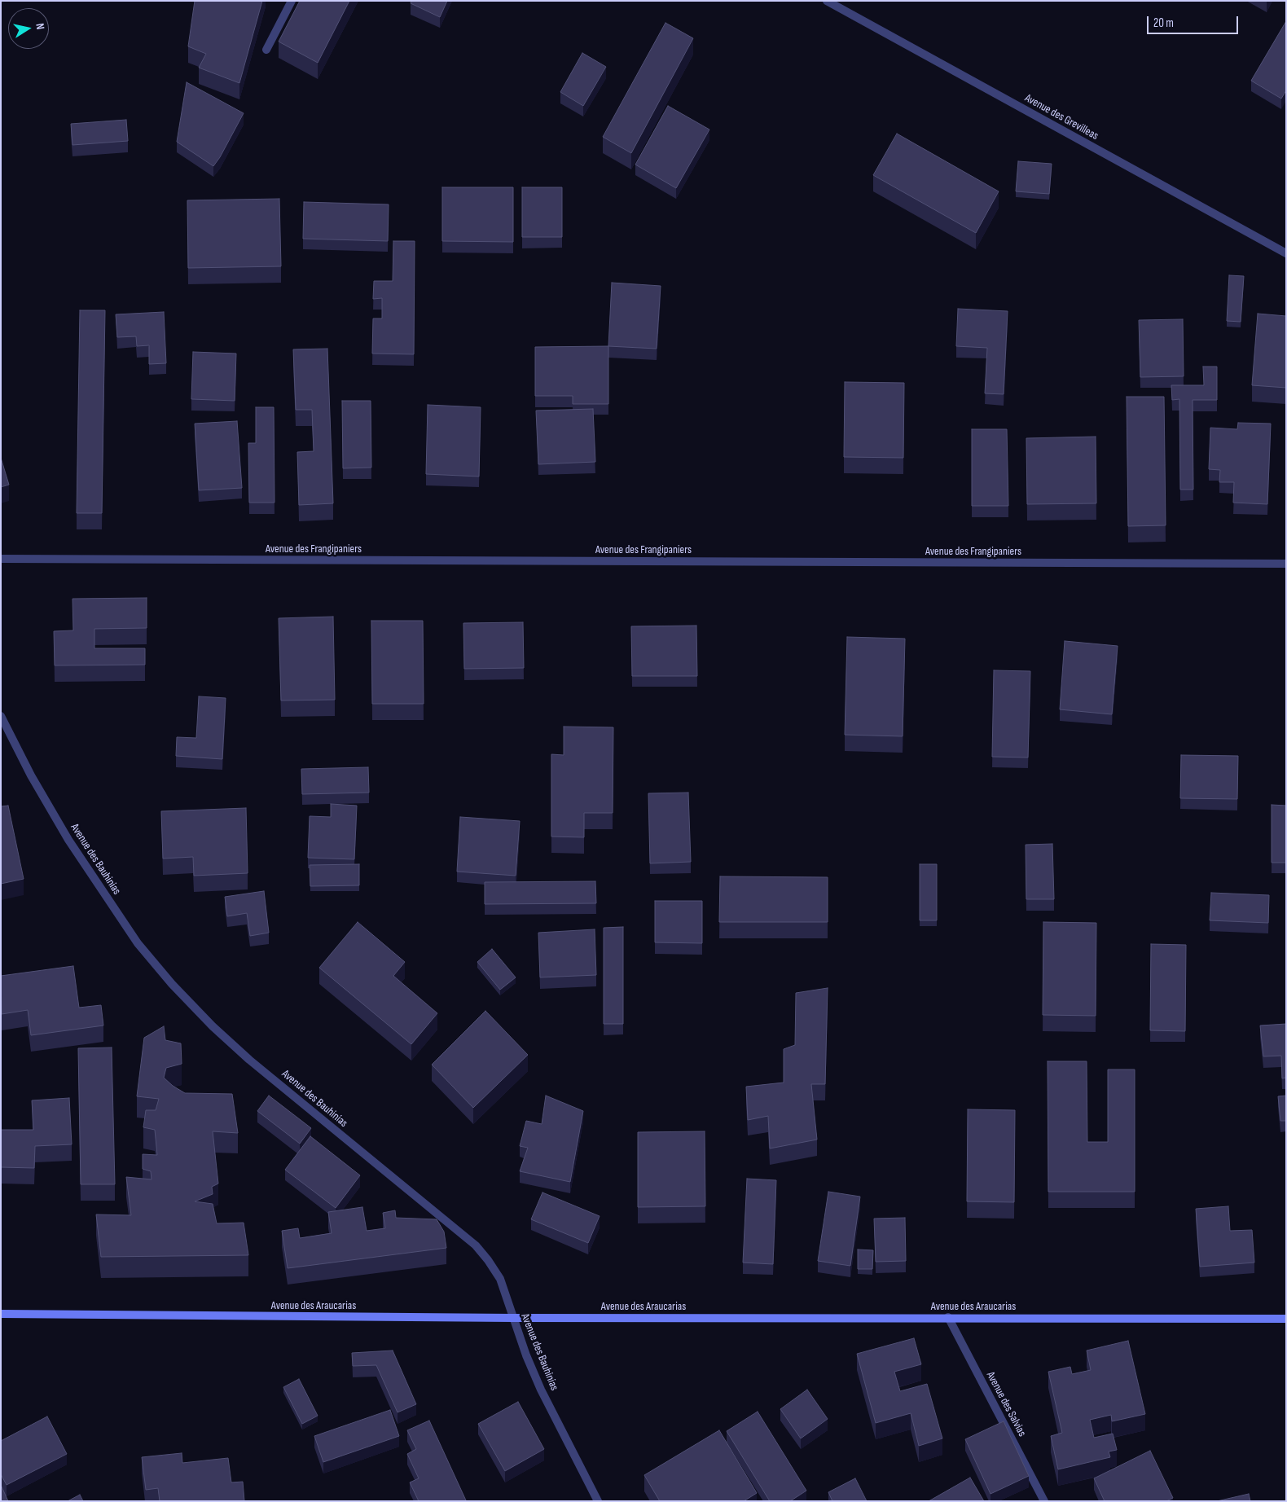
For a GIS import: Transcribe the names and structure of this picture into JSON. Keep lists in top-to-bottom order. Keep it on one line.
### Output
{"streets":{"street":["Avenue des Grevilleas","Avenue des Frangipaniers","Avenue des Bauhinias","Avenue des Araucarias","Avenue des Salvias"]},"crossings":[["Avenue des Bauhinias","Avenue des Araucarias"],["Avenue des Araucarias","Avenue des Salvias"]],"scale_bar":"20 m","north":"right"}
